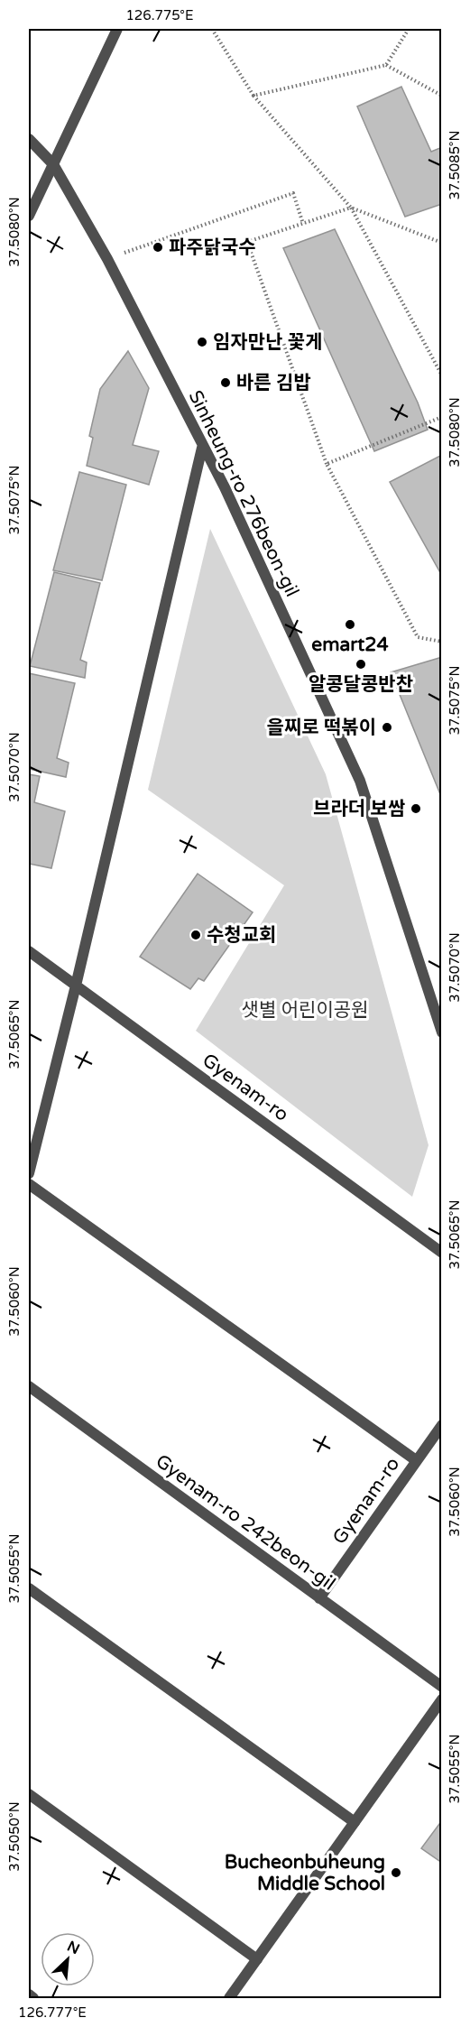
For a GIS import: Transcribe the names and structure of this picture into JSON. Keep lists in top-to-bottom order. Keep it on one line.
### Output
{"streets":{"street":["Sinheung-ro 276beon-gil","Gyenam-ro","Gyenam-ro 242beon-gil"]},"crossings":[["Gyenam-ro","Gyenam-ro 242beon-gil"]],"parks":["샛별 어린이공원"],"places":["파주닭국수","임자만난 꽃게","바른 김밥","emart24","알콩달콩반찬","을찌로 떡볶이","브라더 보쌈","수청교회","Bucheonbuheung Middle School"],"north":"top right","coordinates":["126.775°E","37.5085°N","37.5080°N","37.5075°N","37.5070°N","37.5065°N","37.5060°N","37.5055°N","37.5050°N","126.777°E"]}
